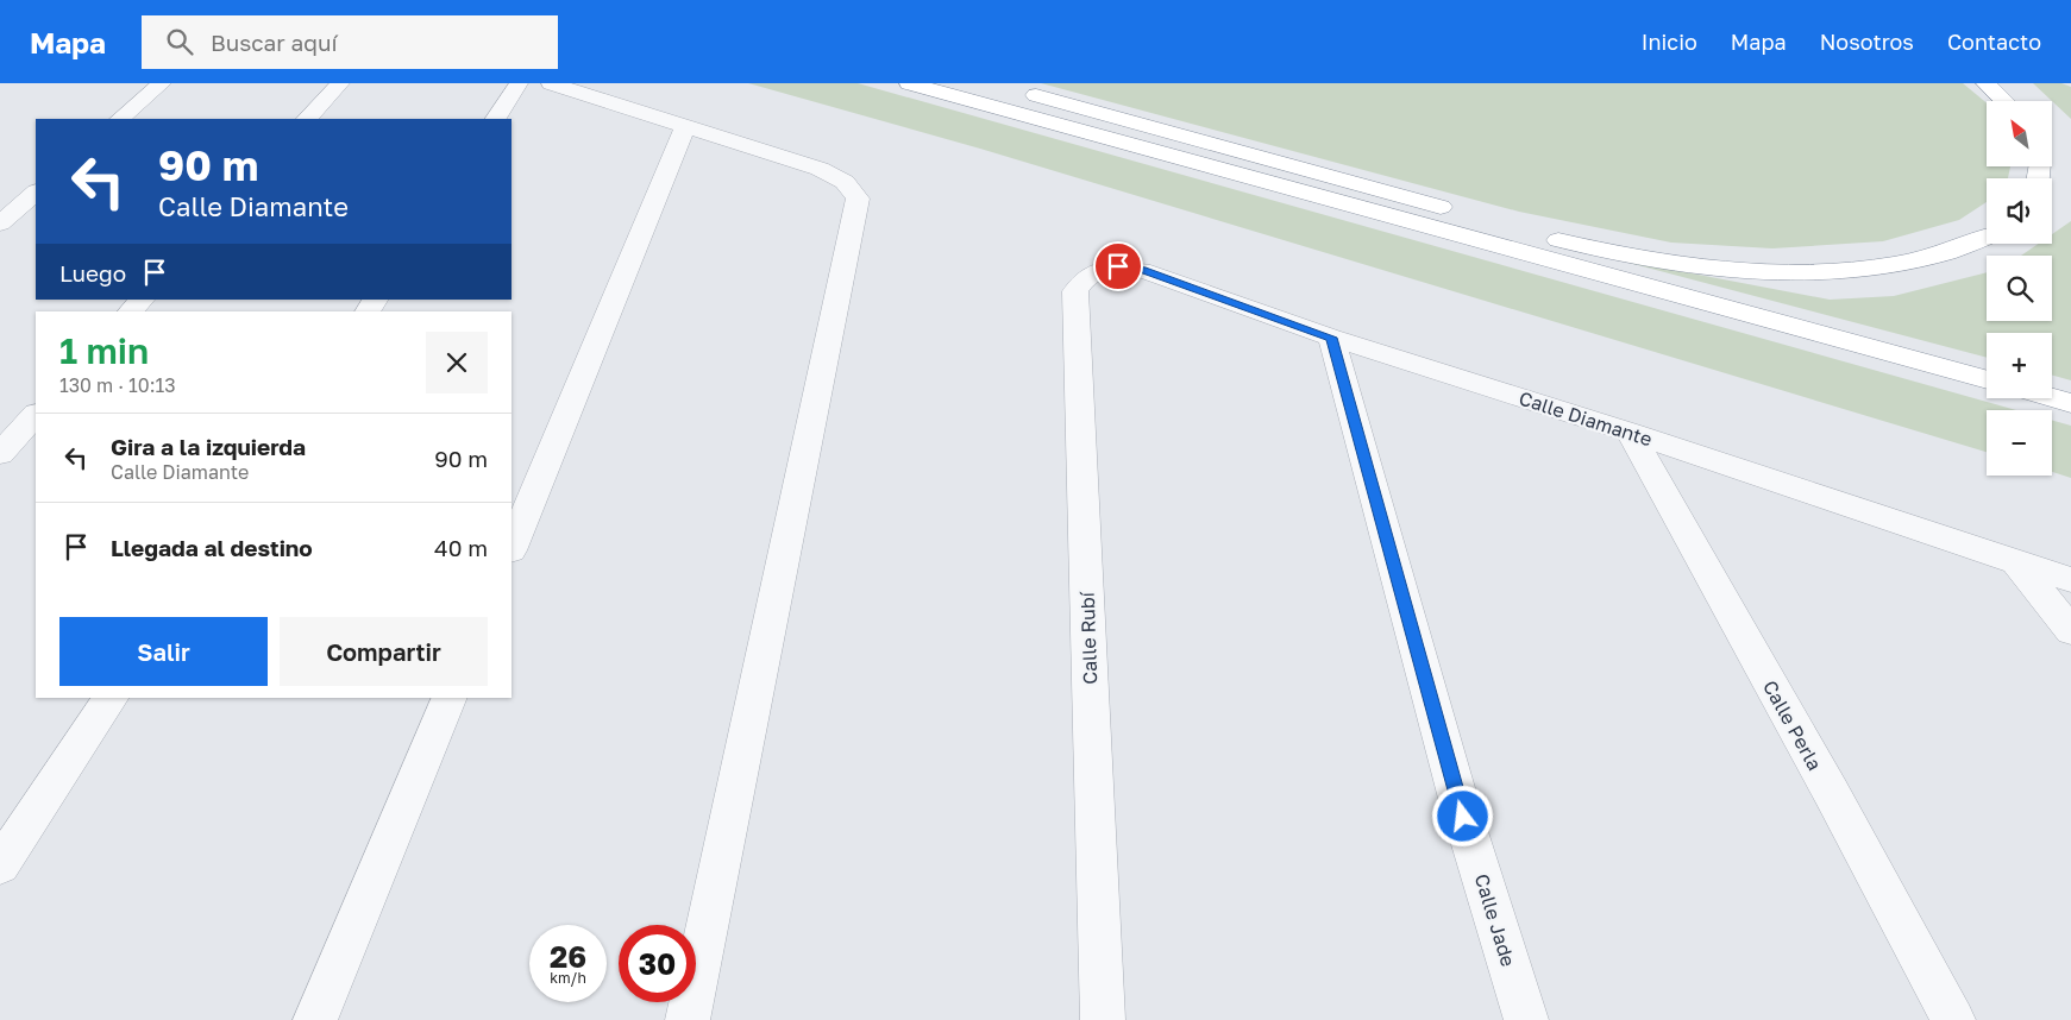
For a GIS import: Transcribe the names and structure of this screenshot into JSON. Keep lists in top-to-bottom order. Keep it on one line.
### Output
{"streets":{"street":["Calle Diamante","Calle Rubí","Calle Perla","Calle Jade"]},"crossings":[["Calle Diamante","Calle Rubí"],["Calle Diamante","Calle Perla"],["Calle Diamante","Calle Jade"]],"north":"top left","page":{"header":"Mapa","search":"Buscar aquí","nav":["Inicio","Mapa","Nosotros","Contacto"],"map_buttons":["+","−"],"turn":["90 m","Calle Diamante"],"then":"Luego","heading":["1 min","130 m · 10:13"],"list":[{"name":"Gira a la izquierda","note":"Calle Diamante","value":"90 m"},{"name":"Llegada al destino","value":"40 m"}],"buttons":["Salir","Compartir"],"speed":"26 km/h","limit":"30"}}
